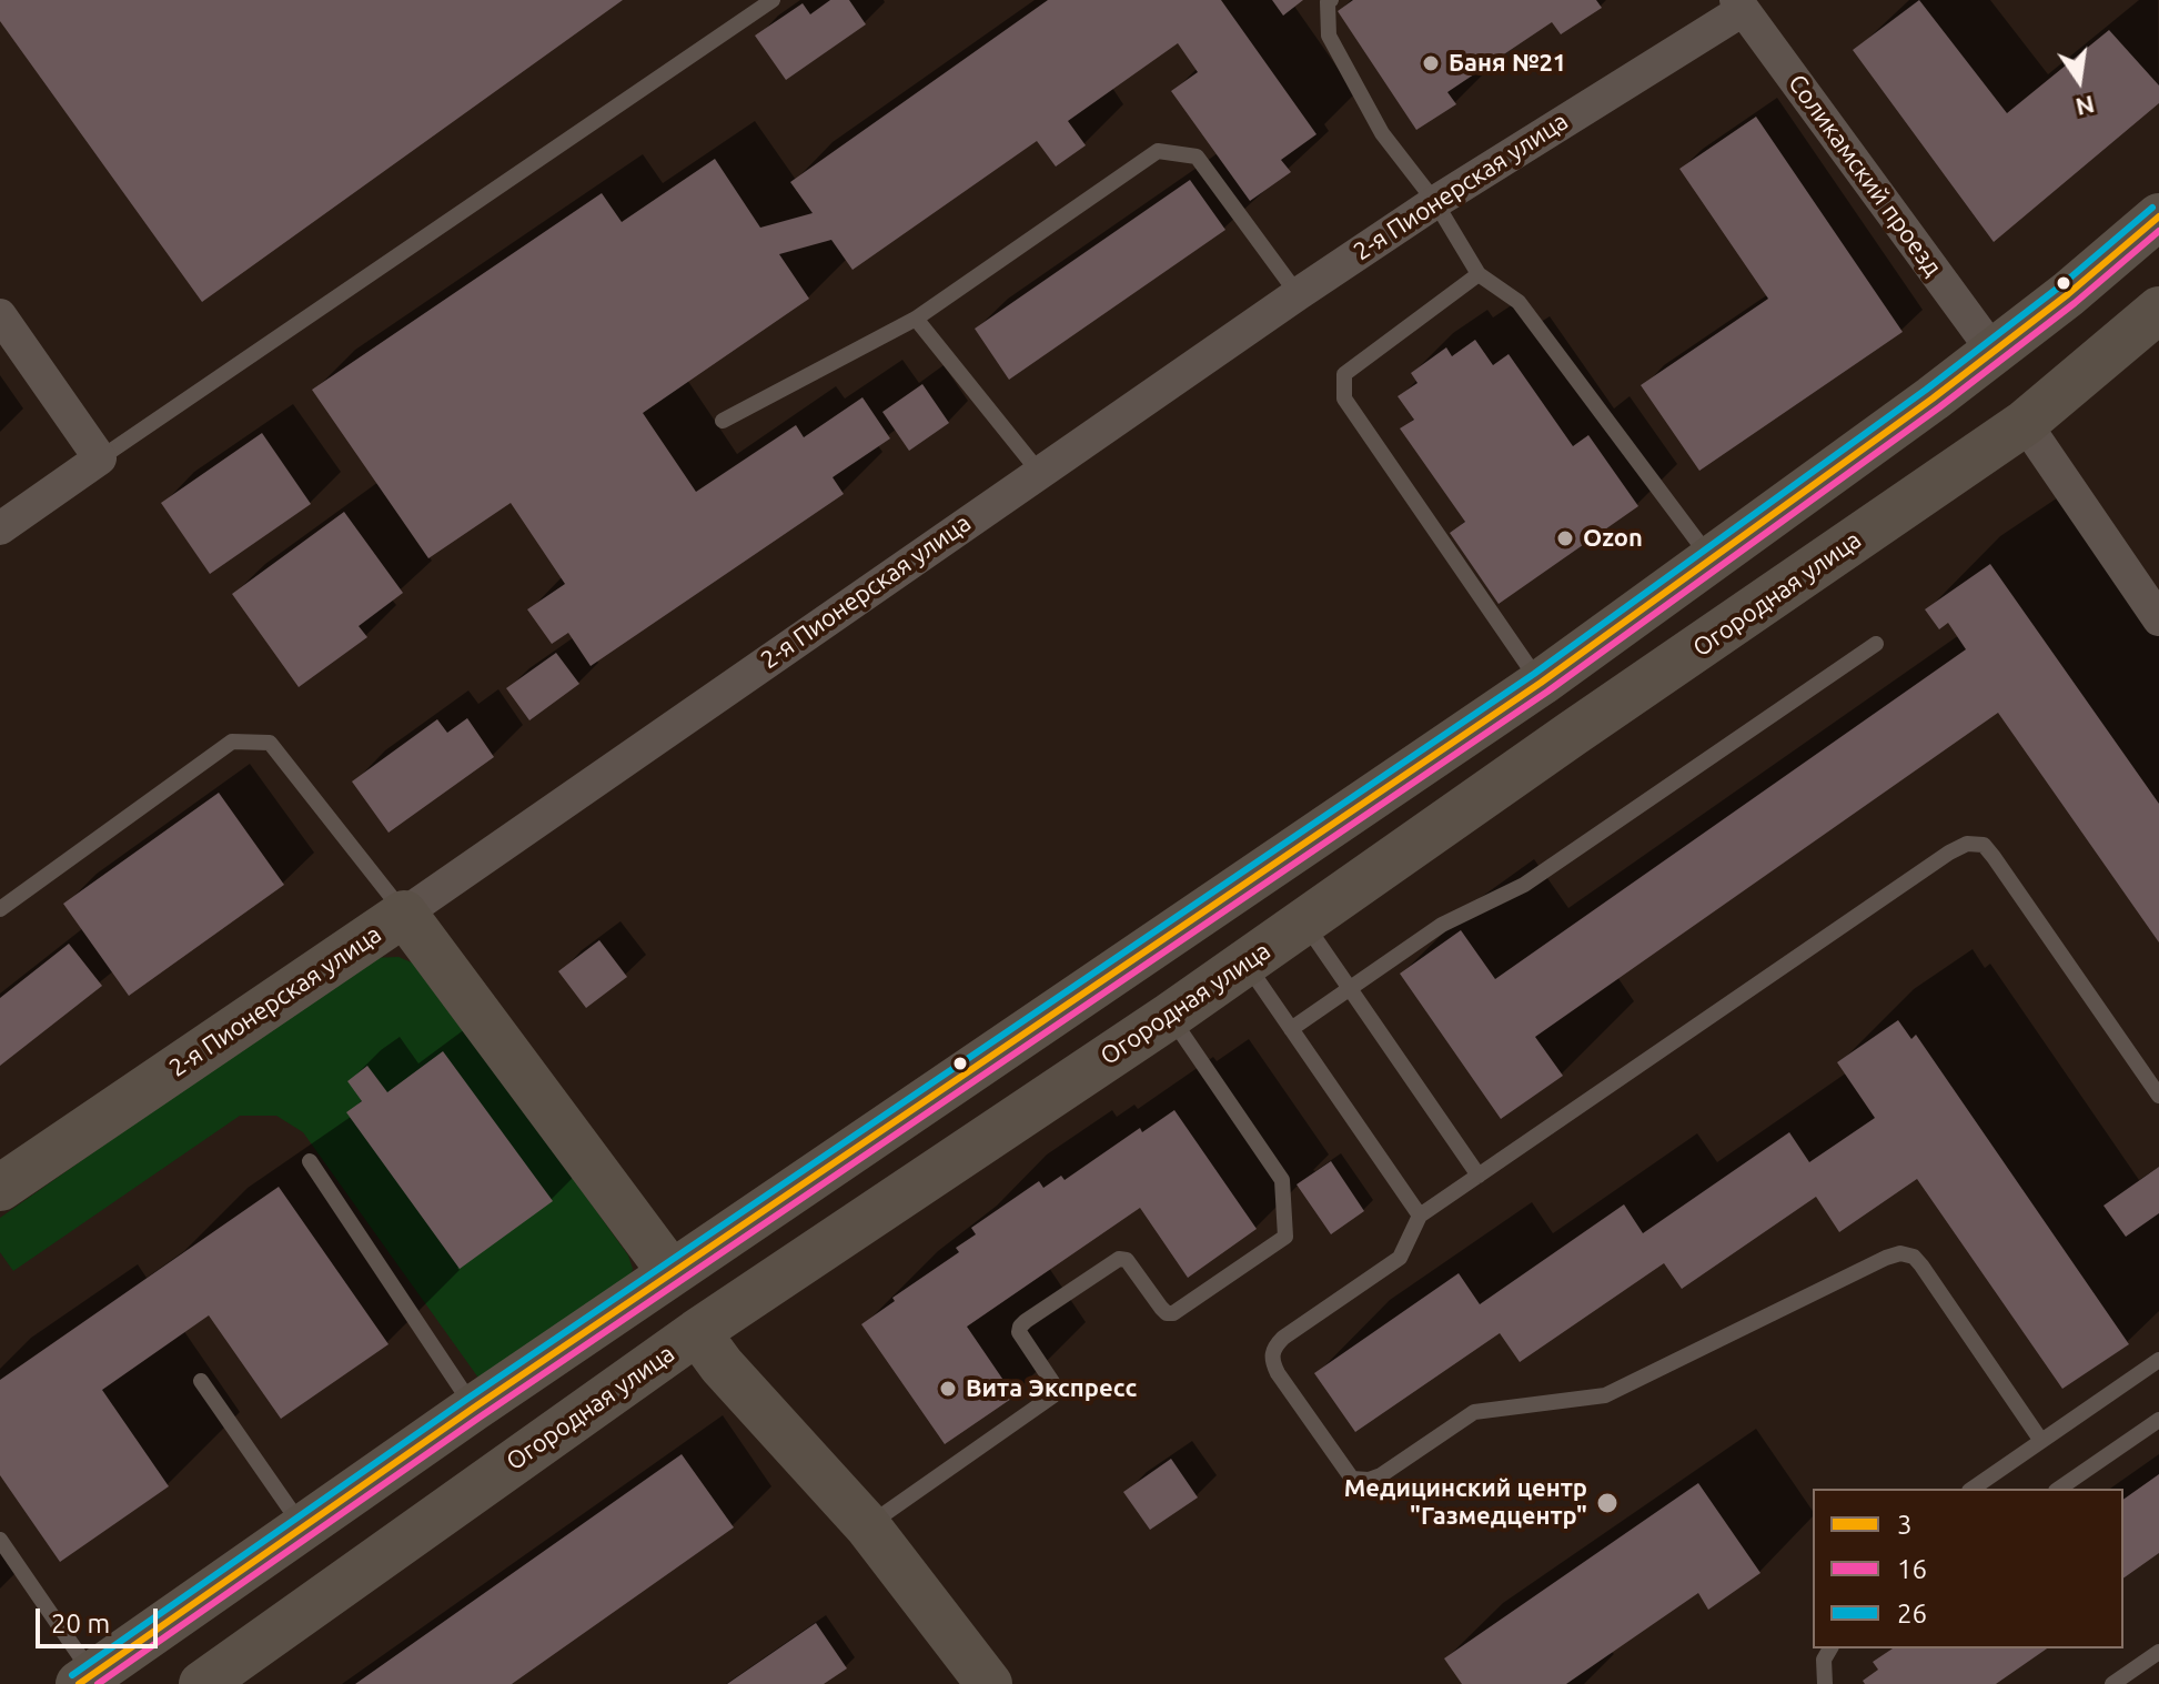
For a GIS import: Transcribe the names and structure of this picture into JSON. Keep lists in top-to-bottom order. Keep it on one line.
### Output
{"streets":{"street":["Соликамский проезд","2-я Пионерская улица","Огородная улица"]},"crossings":[["Соликамский проезд","2-я Пионерская улица"]],"places":["Баня №21","Ozon","Вита Экспресс","Медицинский центр \"Газмедцентр\""],"lines":["transit line 26","transit line 3","transit line 16"],"legend":["3","16","26"],"scale_bar":"20 m","north":"bottom"}
